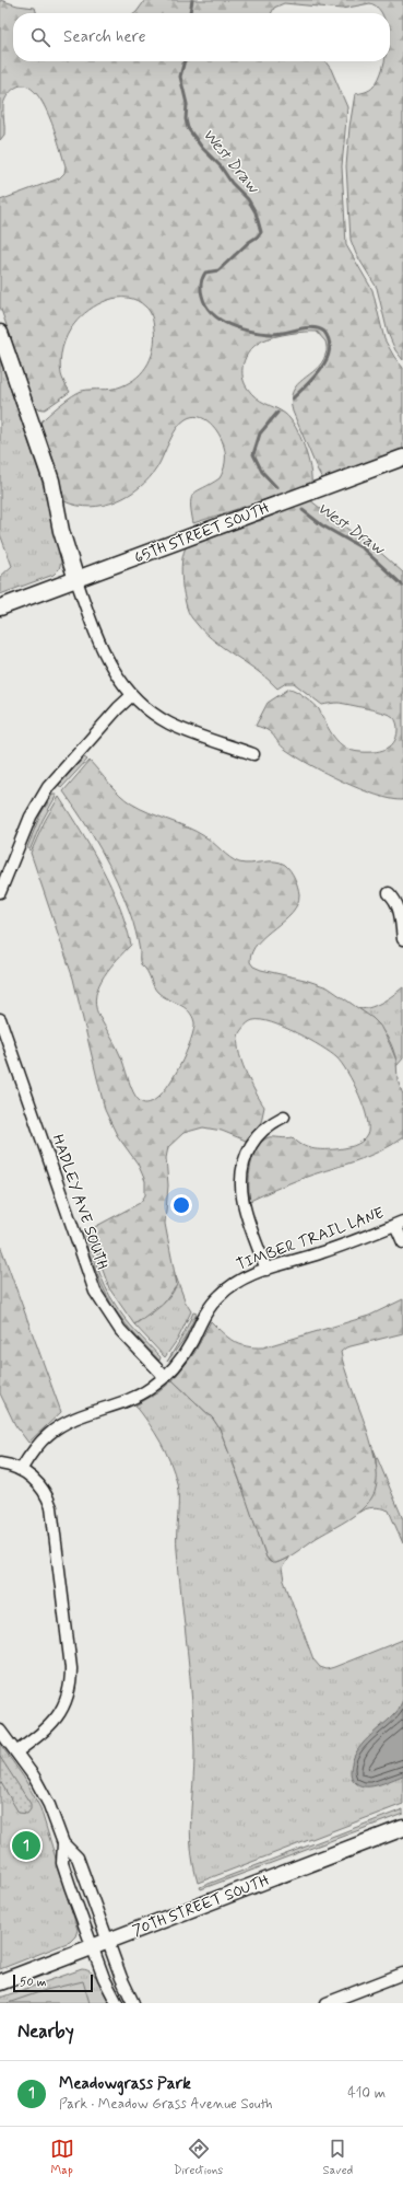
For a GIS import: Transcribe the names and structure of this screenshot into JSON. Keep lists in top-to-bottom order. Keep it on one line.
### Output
{"streets":{"street":["65TH STREET SOUTH","HADLEY AVE SOUTH","TIMBER TRAIL LANE","70TH STREET SOUTH"]},"crossings":[["HADLEY AVE SOUTH","TIMBER TRAIL LANE"]],"water":["West Draw"],"scale_bar":"50 m","page":{"search":"Search here","pins":"1","scale":"50 m","heading":"Nearby","list":[{"mark":"1","name":"Meadowgrass Park","note":"Park · Meadow Grass Avenue South","value":"410 m"}],"nav":["Map","Directions","Saved"]}}
